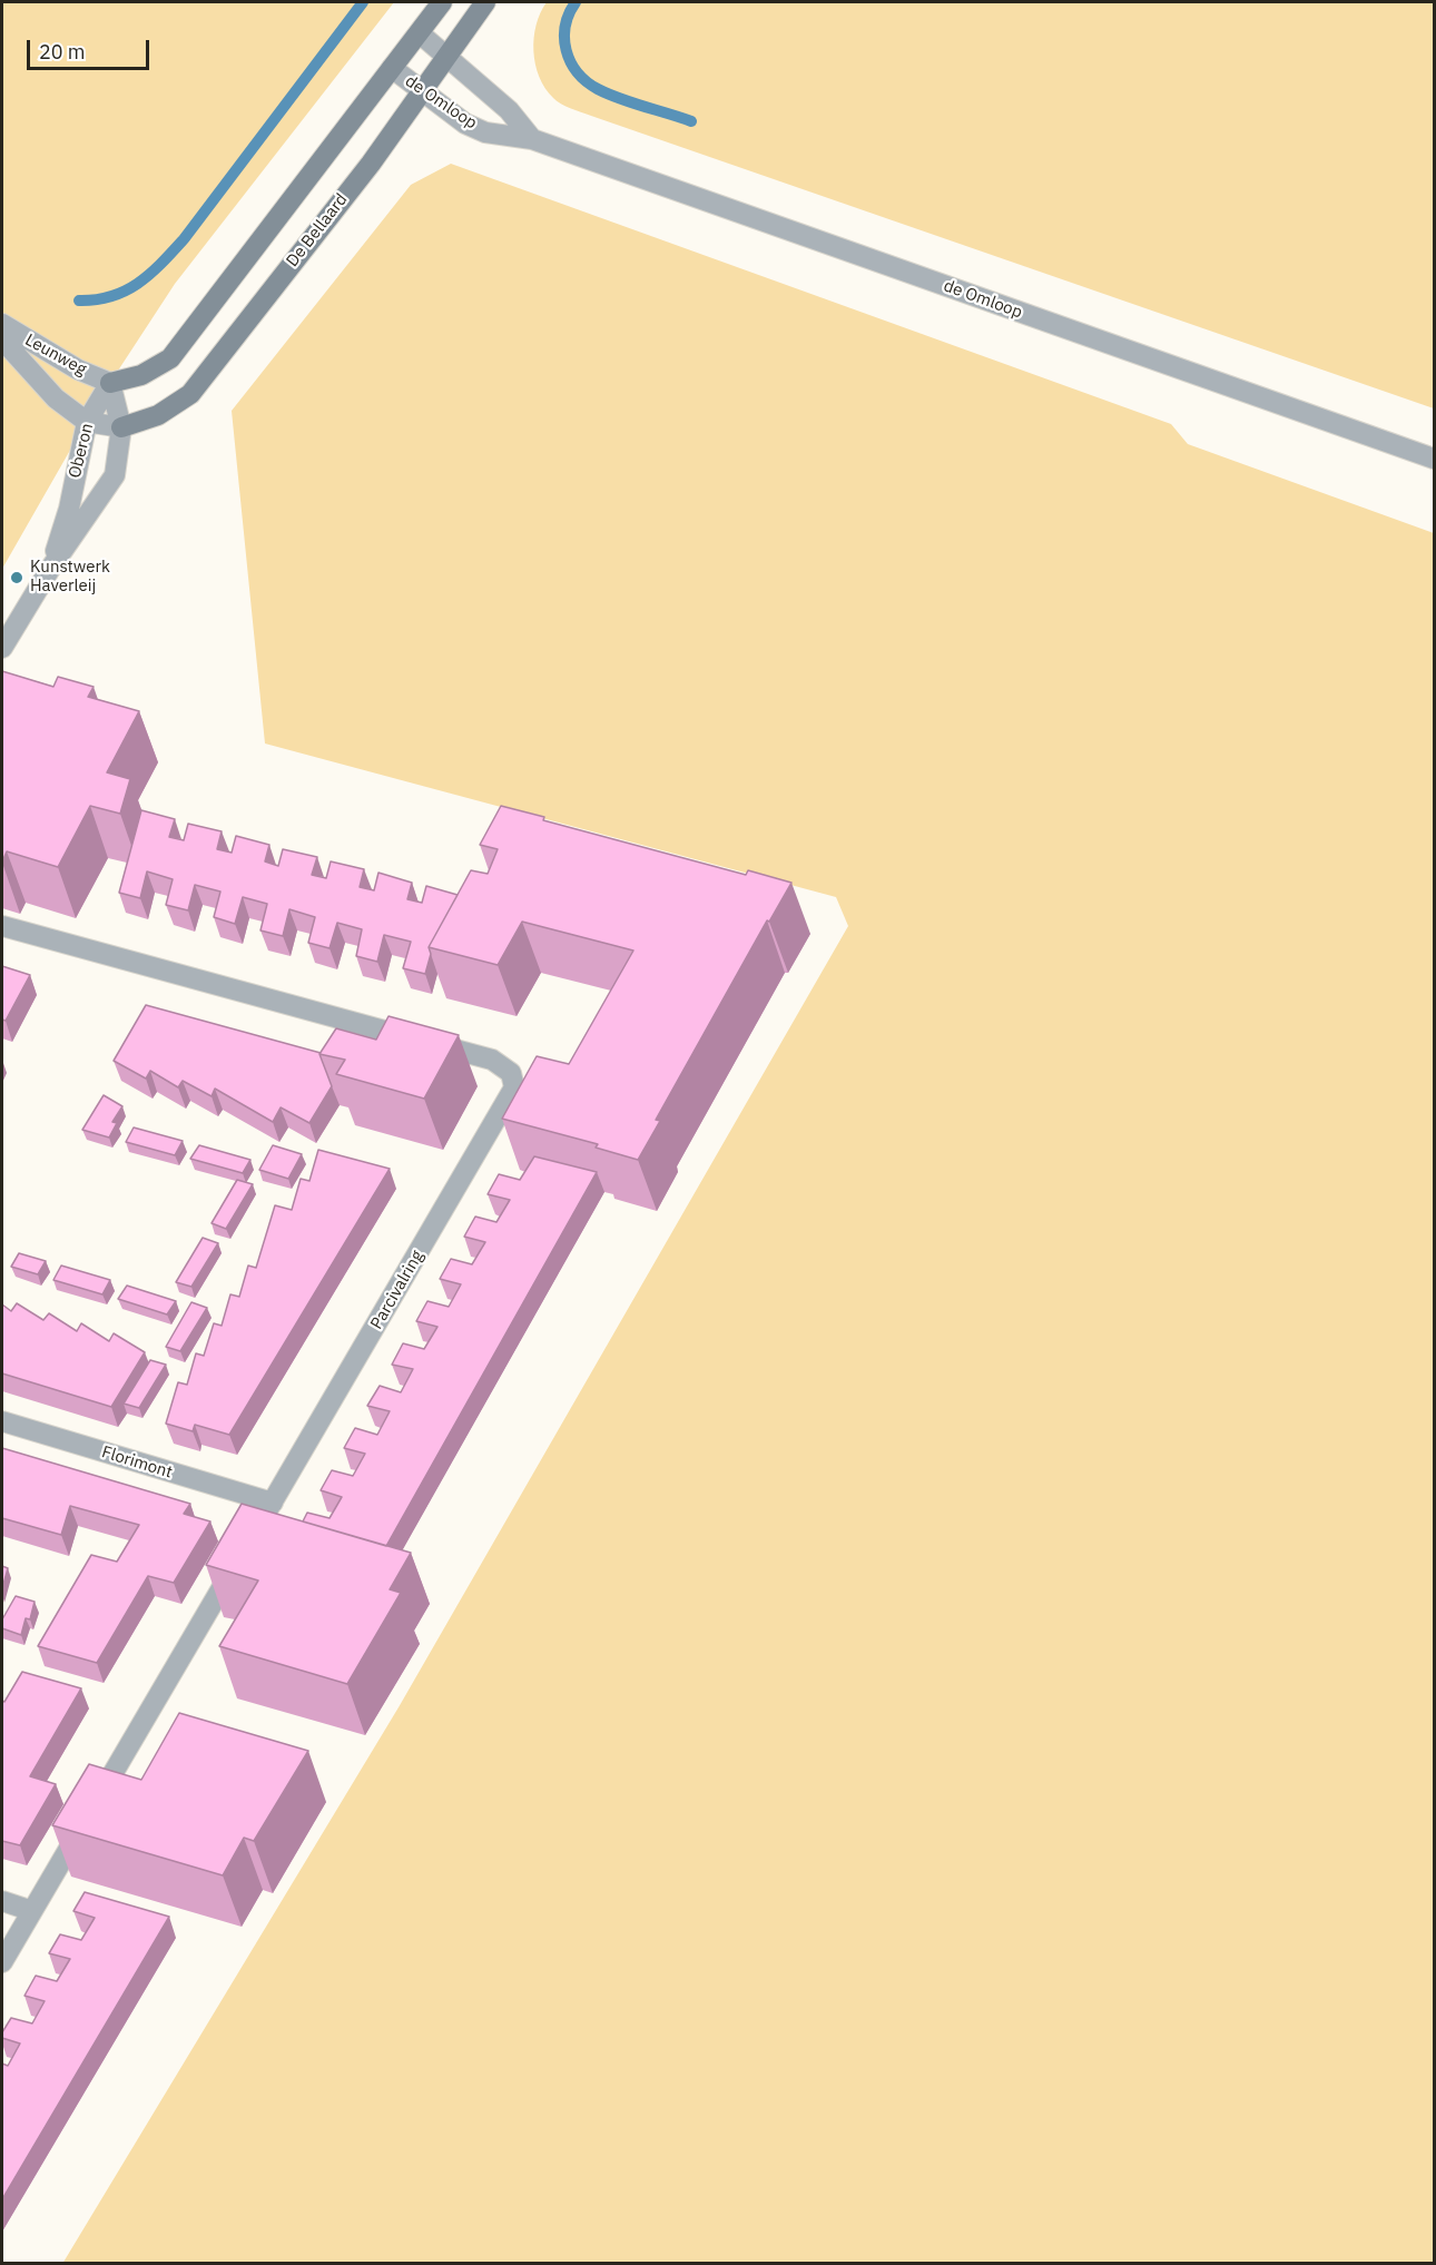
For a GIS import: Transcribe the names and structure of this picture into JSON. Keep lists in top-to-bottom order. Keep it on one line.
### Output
{"streets":{"street":["de Omloop","De Bellaard","Leunweg","Oberon","Parcivalring","Florimont"]},"crossings":[["de Omloop","De Bellaard"],["De Bellaard","Leunweg"],["De Bellaard","Oberon"],["Leunweg","Oberon"],["Parcivalring","Florimont"]],"places":["Kunstwerk Haverleij"],"scale_bar":"20 m"}
